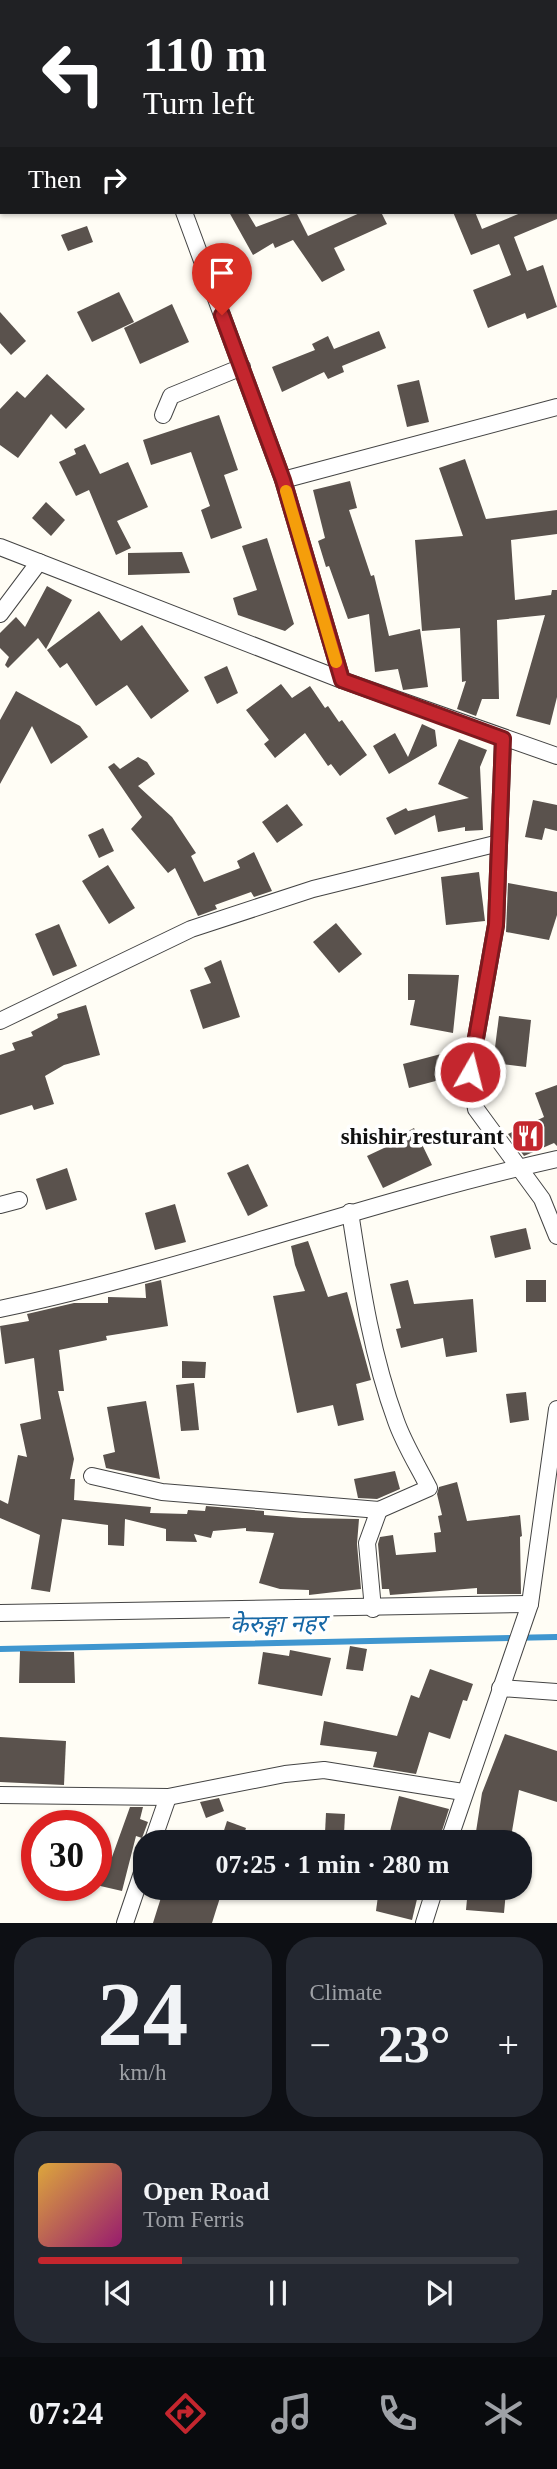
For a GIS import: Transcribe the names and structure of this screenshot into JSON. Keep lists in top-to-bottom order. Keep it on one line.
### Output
{"water":["केेरुङ्गा नहर"],"places":{"restaurant":["shishir resturant"]},"page":{"turn":["110 m","Turn left"],"then":"Then","limit":"30","trip":"07:25 · 1 min · 280 m","tile":[["24","km/h"],"Climate"],"heat":["−","23°","+"],"song":["Open Road","Tom Ferris"],"tabs":"07:24"}}
